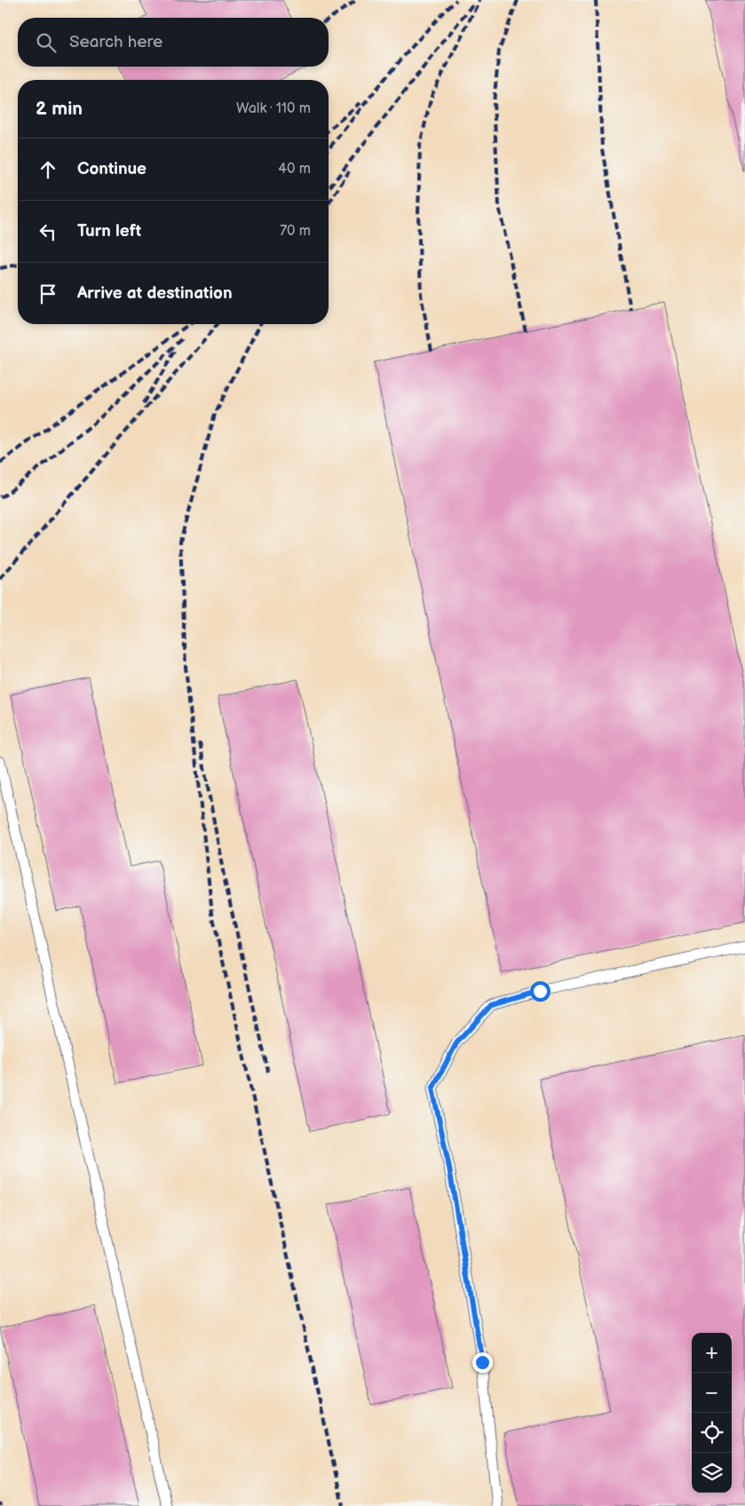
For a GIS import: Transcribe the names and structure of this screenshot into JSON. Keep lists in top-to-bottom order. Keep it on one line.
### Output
{"page":{"search":"Search here","heading":["2 min","Walk · 110 m"],"list":[["Continue","40 m"],["Turn left","70 m"],"Arrive at destination"],"map_buttons":["+","−"]}}
